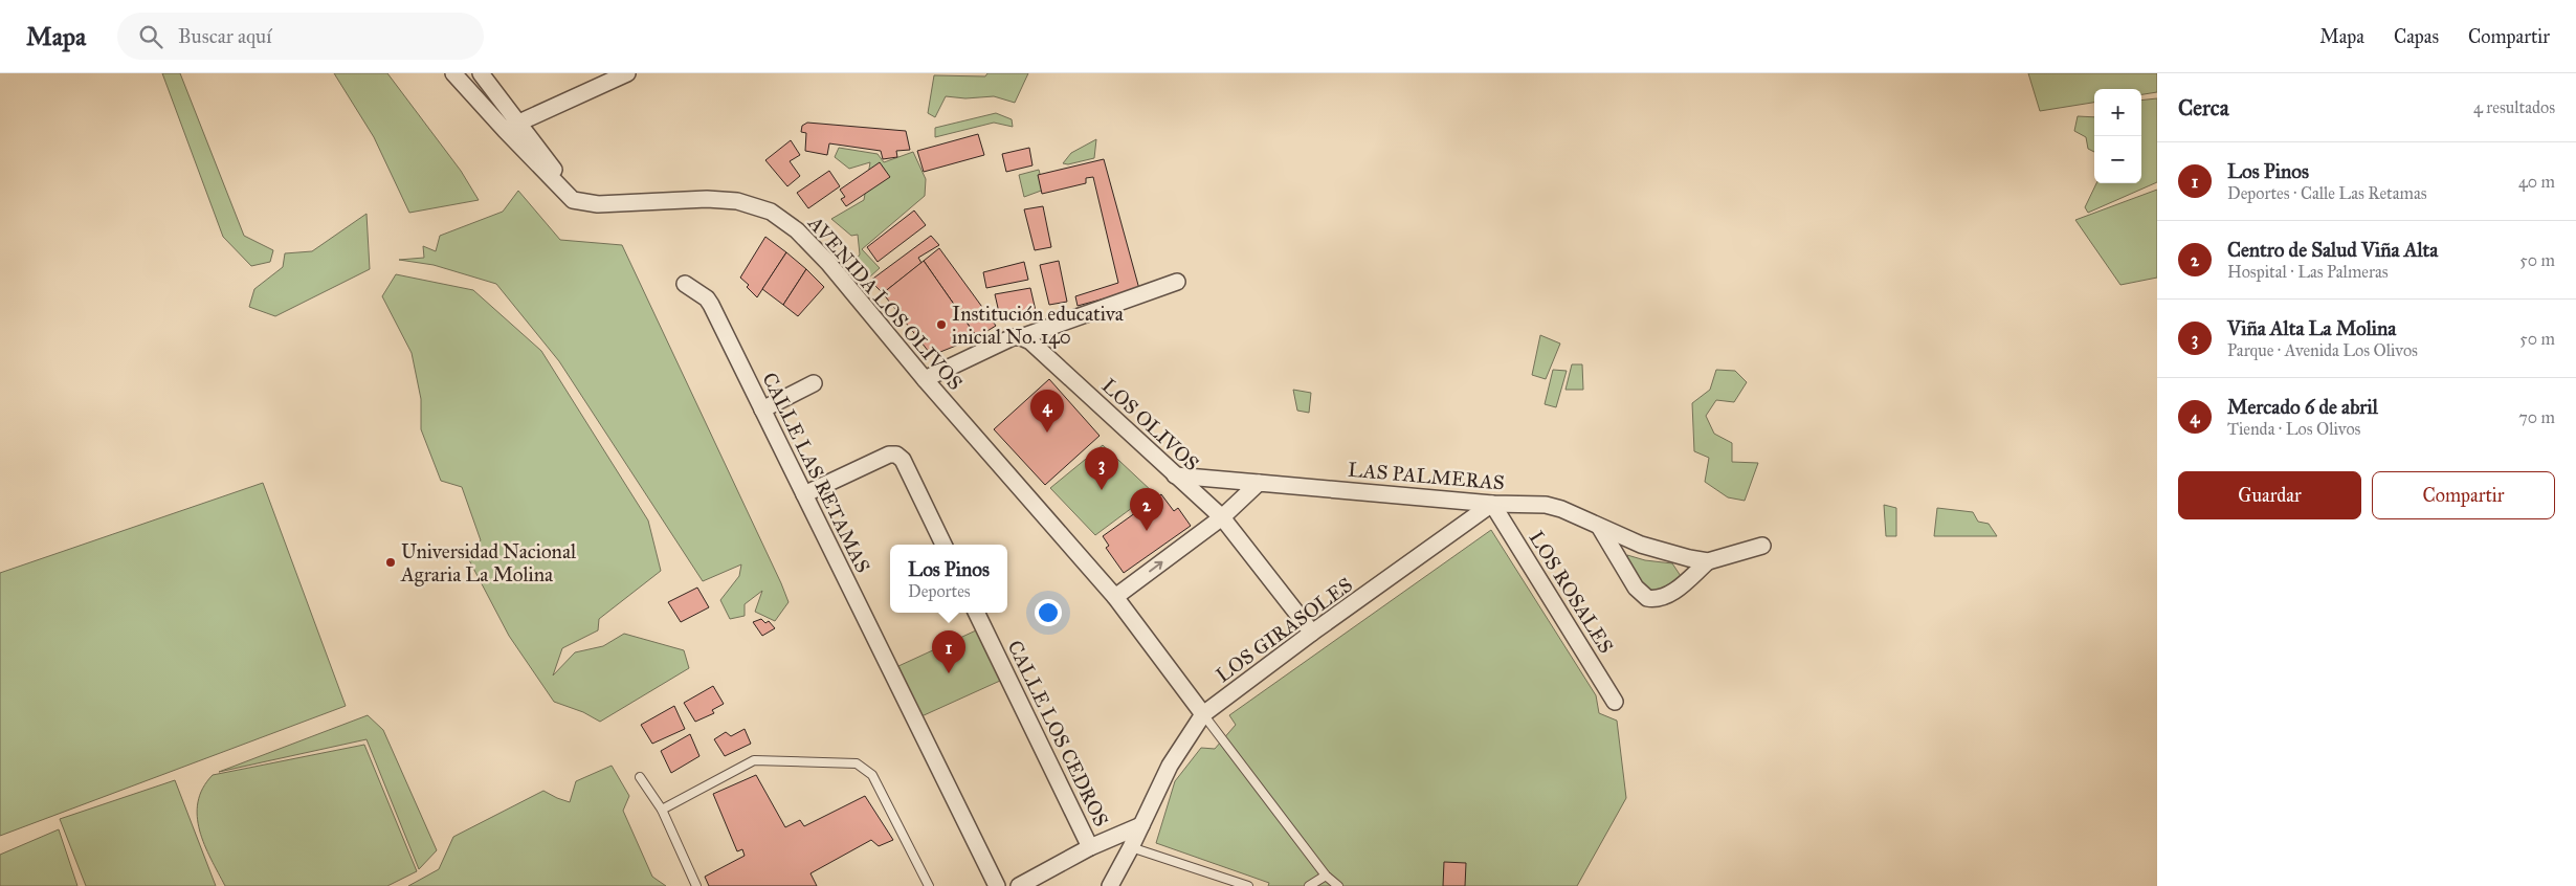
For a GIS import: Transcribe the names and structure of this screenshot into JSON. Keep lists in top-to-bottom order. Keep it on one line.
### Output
{"streets":{"street":["AVENIDA LOS OLIVOS","LOS OLIVOS","CALLE LAS RETAMAS","LAS PALMERAS","LOS ROSALES","LOS GIRASOLES","CALLE LOS CEDROS"]},"crossings":[["AVENIDA LOS OLIVOS","LOS GIRASOLES"],["LOS OLIVOS","LAS PALMERAS"],["LOS OLIVOS","LOS GIRASOLES"],["LAS PALMERAS","LOS ROSALES"],["LAS PALMERAS","LOS GIRASOLES"],["LOS ROSALES","LOS GIRASOLES"]],"places":["Institución educativa inicial No. 140","Universidad Nacional Agraria La Molina"],"page":{"header":"Mapa","search":"Buscar aquí","nav":["Mapa","Capas","Compartir"],"heading":["Cerca","4 resultados"],"map_buttons":["+","−"],"list":[{"mark":"1","name":"Los Pinos","note":"Deportes · Calle Las Retamas","value":"40 m"},{"mark":"2","name":"Centro de Salud Viña Alta","note":"Hospital · Las Palmeras","value":"50 m"},{"mark":"3","name":"Viña Alta La Molina","note":"Parque · Avenida Los Olivos","value":"50 m"},{"mark":"4","name":"Mercado 6 de abril","note":"Tienda · Los Olivos","value":"70 m"}],"pins":["4","3","2","1"],"buttons":["Guardar","Compartir"],"popup":["Los Pinos","Deportes"]}}
